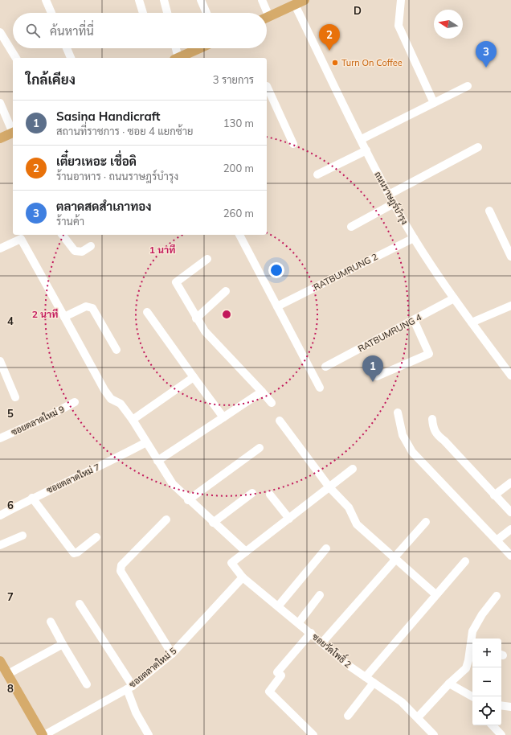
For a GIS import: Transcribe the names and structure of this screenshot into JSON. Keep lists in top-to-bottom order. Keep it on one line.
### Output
{"streets":{"street":["ถนนราษฎร์บำรุง","RATBUMRUNG 2","RATBUMRUNG 4","ซอยตลาดใหม่ 9","ซอยตลาดใหม่ 7","ซอยวัดโพธิ์ 2","ซอยตลาดใหม่ 5"]},"crossings":[["ถนนราษฎร์บำรุง","RATBUMRUNG 2"],["ถนนราษฎร์บำรุง","RATBUMRUNG 4"],["ซอยวัดโพธิ์ 2","ซอยตลาดใหม่ 5"]],"places":["Turn On Coffee"],"north":"left","page":{"search":"ค้นหาที่นี่","pins":["2","3","1"],"heading":["ใกล้เคียง","3 รายการ"],"list":[{"mark":"1","name":"Sasina Handicraft","note":"สถานที่ราชการ · ซอย 4 แยกซ้าย","value":"130 m"},{"mark":"2","name":"เตี๋ยวเหอะ เชื่อดิ","note":"ร้านอาหาร · ถนนราษฎร์บำรุง","value":"200 m"},{"mark":"3","name":"ตลาดสดสำเภาทอง","note":"ร้านค้า","value":"260 m"}],"map_buttons":["+","−"]},"grid":{"columns":["D"],"rows":["4","5","6","7","8"]},"rings":["1 นาที","2 นาที"]}
